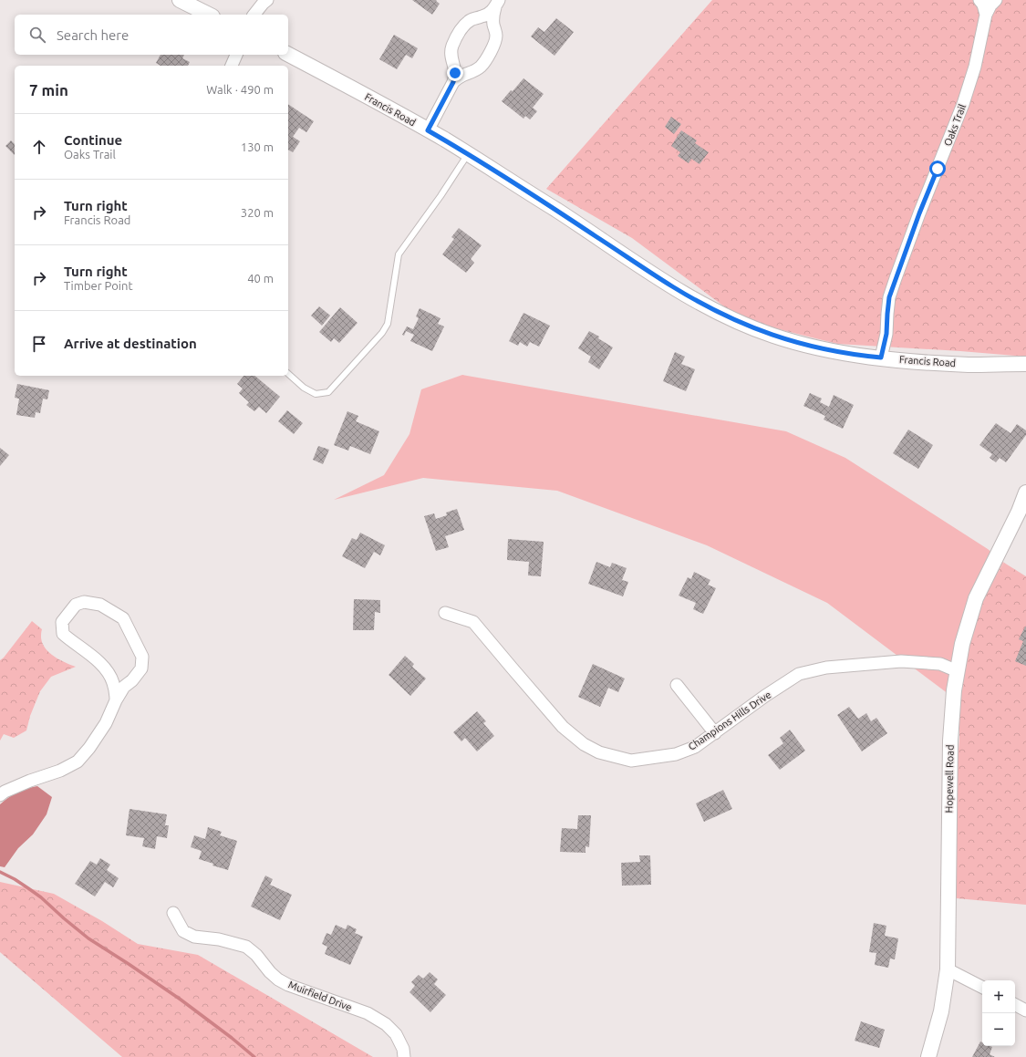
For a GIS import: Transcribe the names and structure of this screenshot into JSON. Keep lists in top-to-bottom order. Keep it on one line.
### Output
{"streets":{"street":["Francis Road","Oaks Trail","Champions Hills Drive","Hopewell Road","Muirfield Drive"]},"crossings":[["Francis Road","Oaks Trail"],["Champions Hills Drive","Hopewell Road"]],"page":{"search":"Search here","heading":["7 min","Walk · 490 m"],"list":[["Continue","Oaks Trail","130 m"],["Turn right","Francis Road","320 m"],["Turn right","Timber Point","40 m"],"Arrive at destination"],"map_buttons":["+","−"]}}
